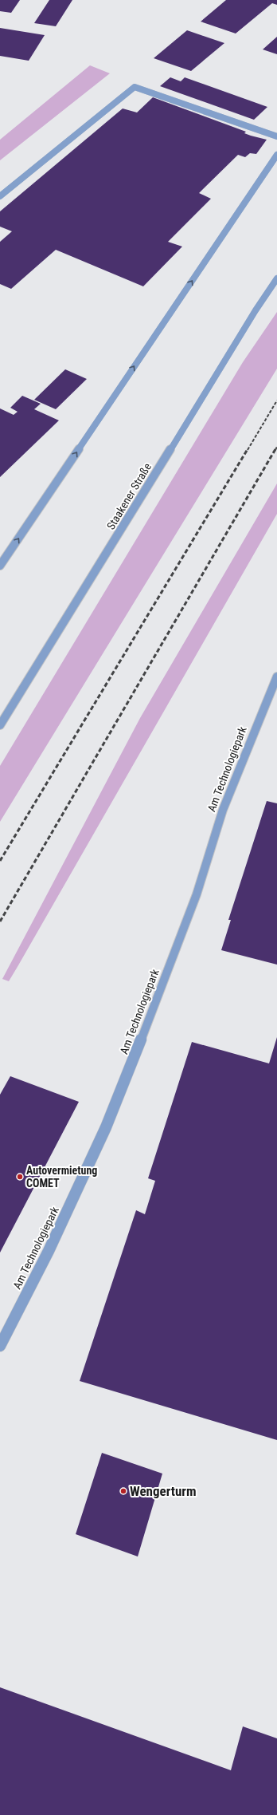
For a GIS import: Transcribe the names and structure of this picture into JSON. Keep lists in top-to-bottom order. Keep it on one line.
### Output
{"streets":{"street":["Staakener Straße","Am Technologiepark"]},"places":["Autovermietung COMET","Wengerturm"]}
